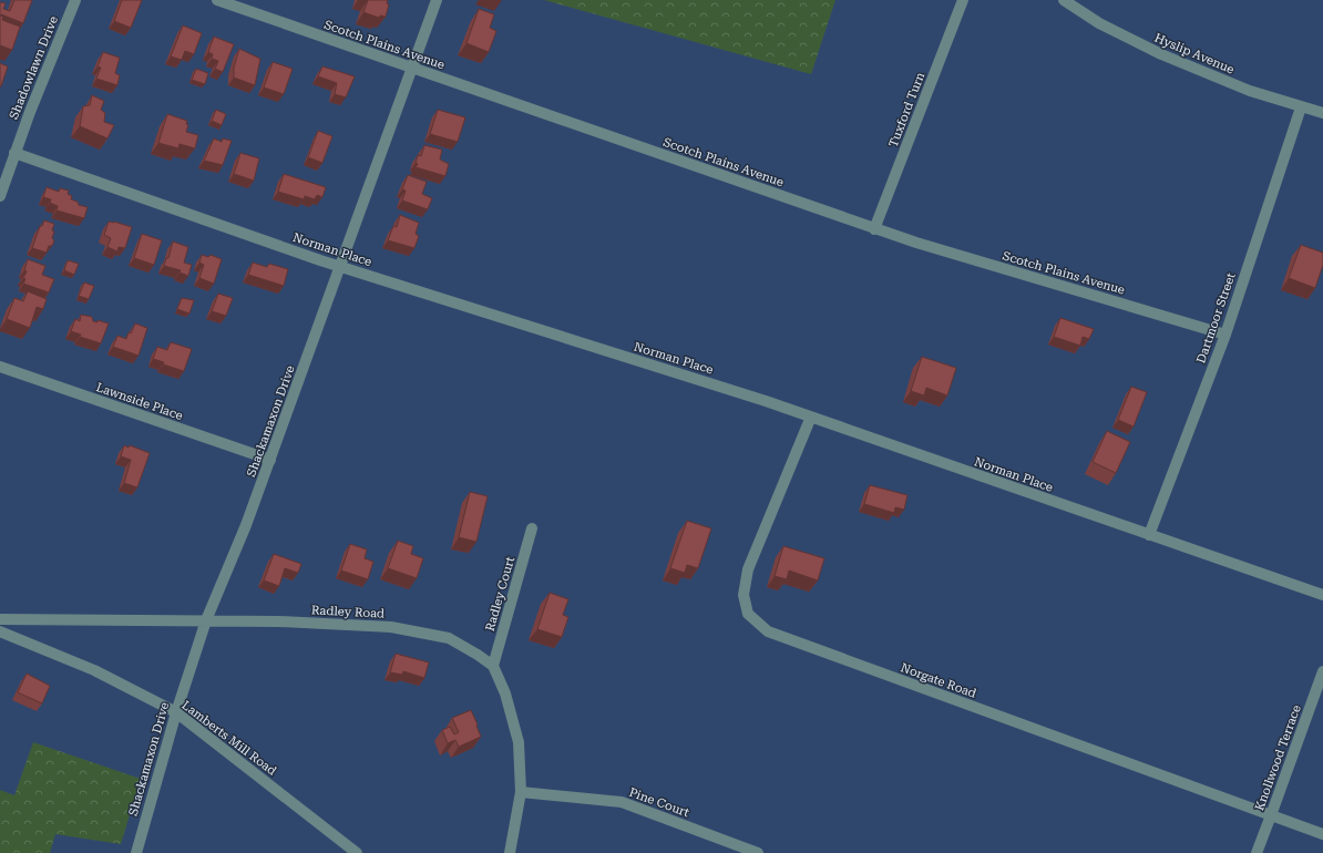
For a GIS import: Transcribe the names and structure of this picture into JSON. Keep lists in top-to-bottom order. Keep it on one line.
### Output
{"streets":{"street":["Scotch Plains Avenue","Hyslip Avenue","Shadowlawn Drive","Tuxford Turn","Norman Place","Dartmoor Street","Lawnside Place","Shackamaxon Drive","Radley Court","Radley Road","Norgate Road","Lamberts Mill Road","Knollwood Terrace","Pine Court"]},"crossings":[["Scotch Plains Avenue","Tuxford Turn"],["Scotch Plains Avenue","Dartmoor Street"],["Scotch Plains Avenue","Shackamaxon Drive"],["Hyslip Avenue","Dartmoor Street"],["Shadowlawn Drive","Norman Place"],["Norman Place","Dartmoor Street"],["Norman Place","Shackamaxon Drive"],["Norman Place","Norgate Road"],["Lawnside Place","Shackamaxon Drive"],["Shackamaxon Drive","Radley Road"],["Shackamaxon Drive","Lamberts Mill Road"],["Radley Court","Radley Road"],["Radley Road","Pine Court"],["Norgate Road","Knollwood Terrace"]]}
